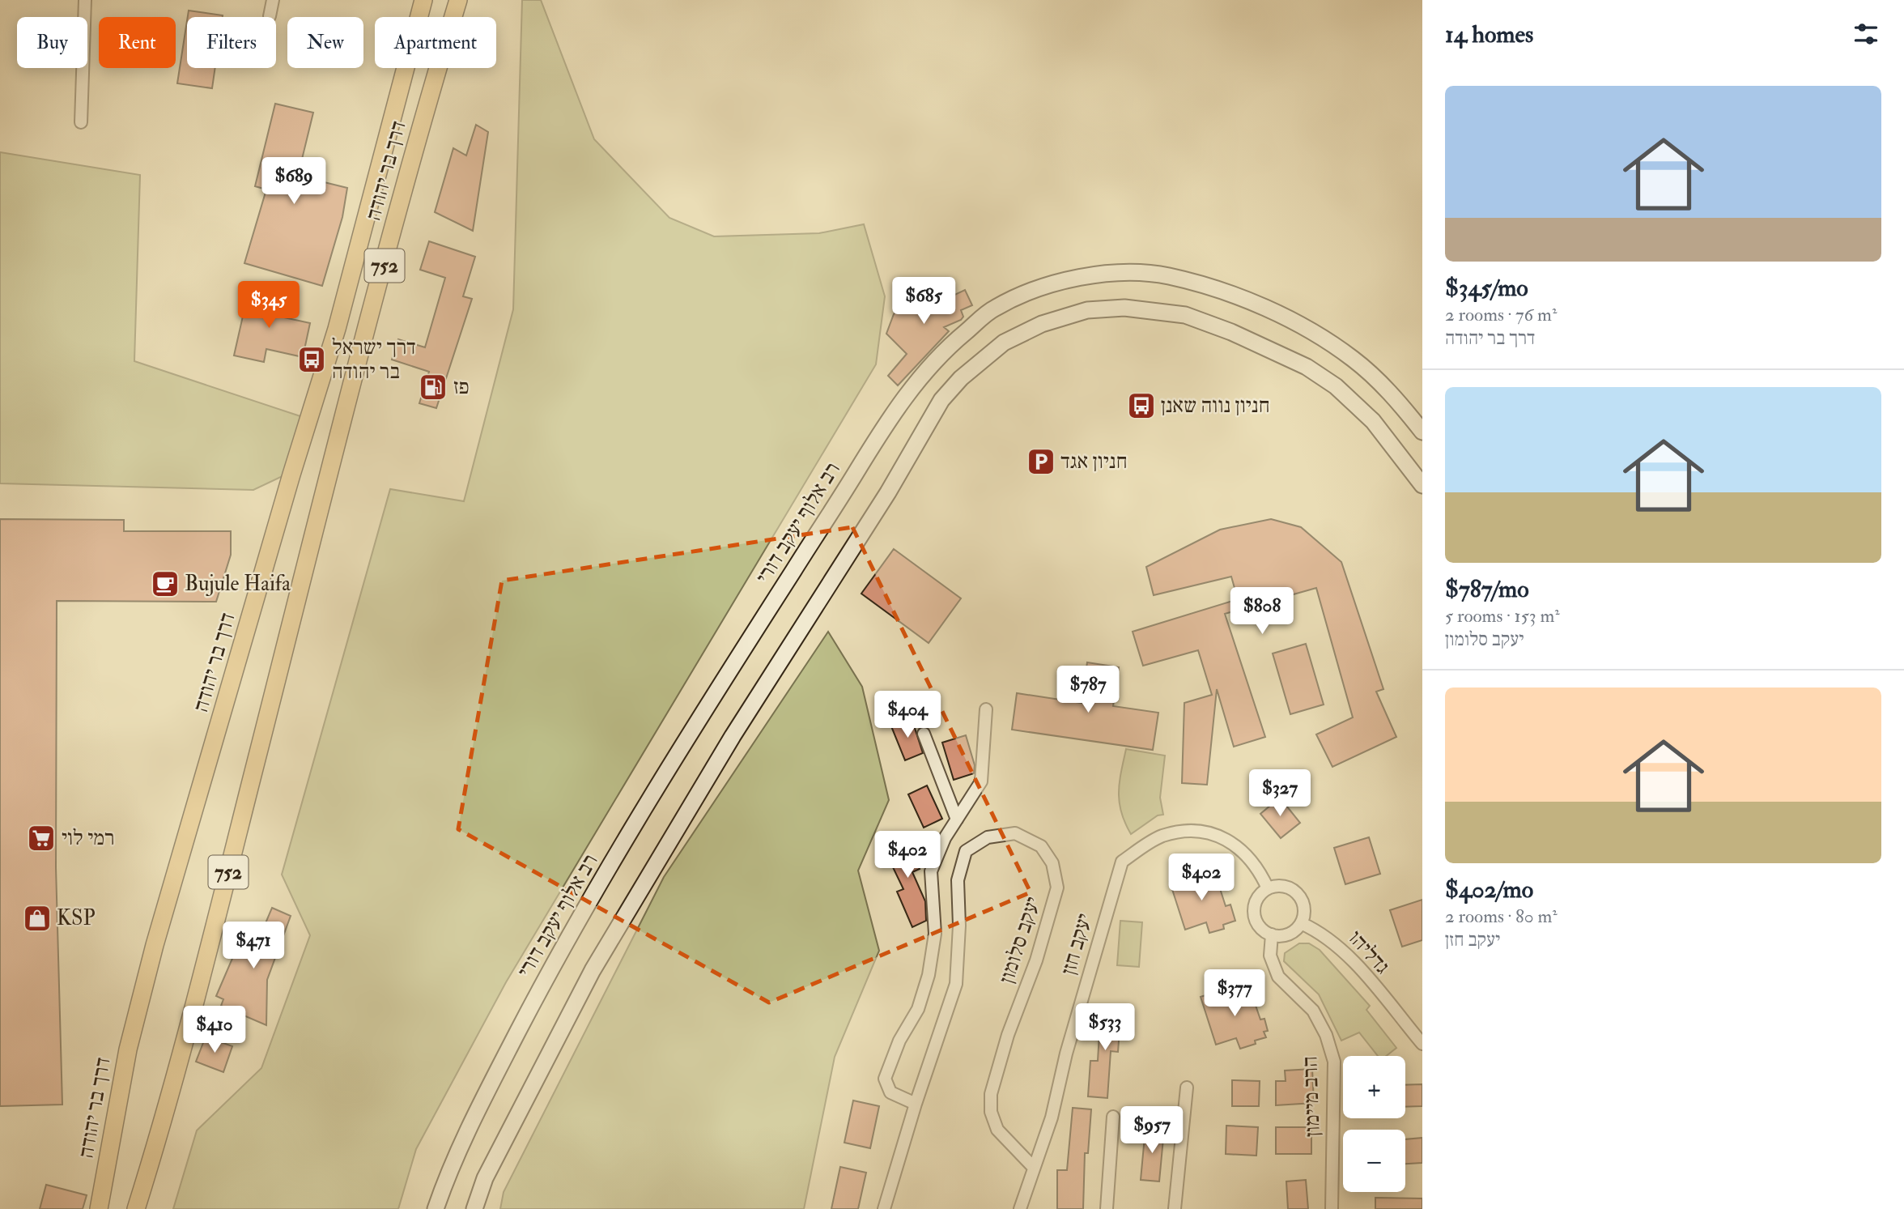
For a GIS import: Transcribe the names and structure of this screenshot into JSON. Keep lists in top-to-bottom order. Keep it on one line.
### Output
{"streets":{"main road":["דרך בר יהודה","752","רב אלוף יעקב דורי"],"street":["יעקב סלומון","יעקב חזן","גדליהו","הרב מיימון"]},"crossings":[["יעקב סלומון","יעקב חזן"],["יעקב חזן","גדליהו"],["יעקב חזן","הרב מיימון"],["גדליהו","הרב מיימון"]],"places":{"bus stop":["דרך ישראל בר יהודה","חניון נווה שאנן"],"fuel station":["פז"],"parking":["חניון אגד"],"cafe":["Bujule Haifa"],"supermarket":["רמי לוי"],"shop":["KSP"]},"page":{"heading":"14 homes","chip":["Buy","Rent","Filters","New","Apartment"],"list":[{"name":"$345/mo","note":"2 rooms · 76 m² · דרך בר יהודה"},{"name":"$787/mo","note":"5 rooms · 153 m² · יעקב סלומון"},{"name":"$402/mo","note":"2 rooms · 80 m² · יעקב חזן"}],"price":["$689","$685","$345","$808","$787","$404","$327","$402","$402","$471","$377","$533","$410","$957"],"map_buttons":["+","−"]}}
